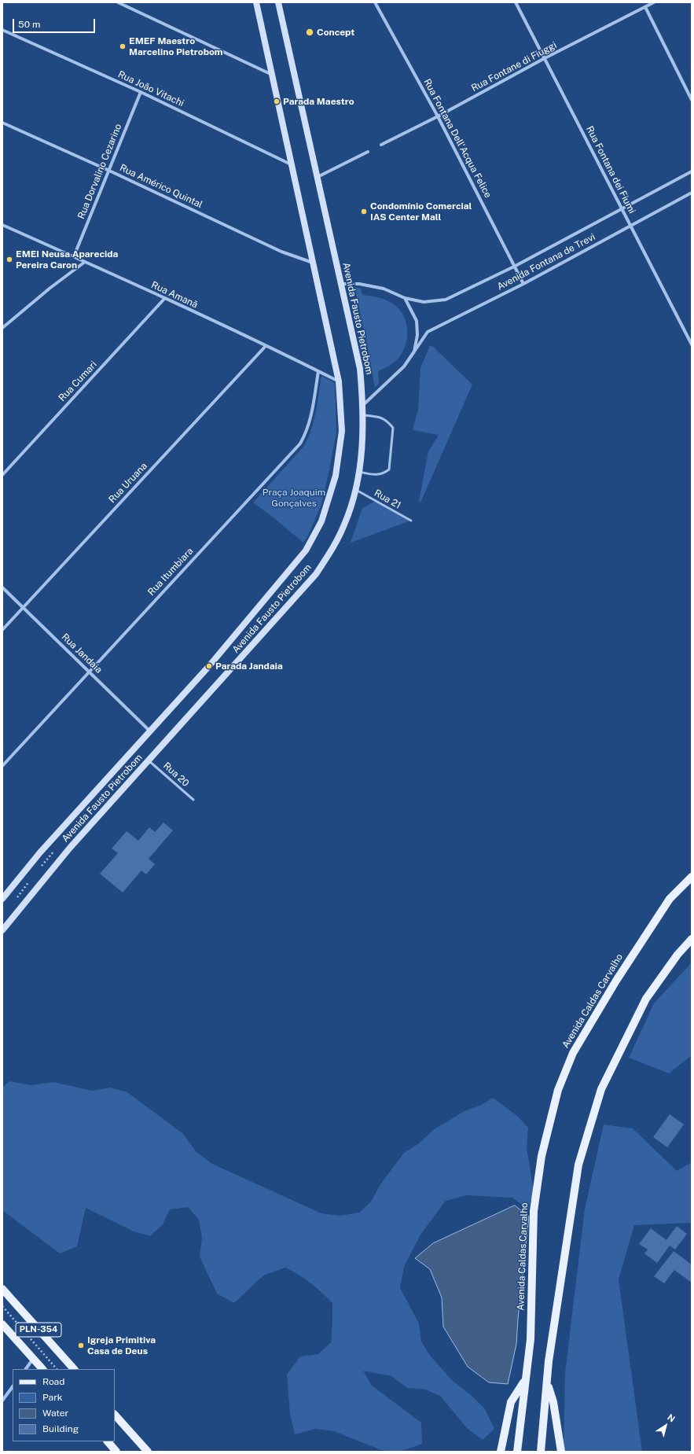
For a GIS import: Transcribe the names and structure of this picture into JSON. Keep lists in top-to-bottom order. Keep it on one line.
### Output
{"streets":{"main road":["Avenida Fausto Pietrobom","Avenida Caldas Carvalho","PLN-354"],"street":["Rua Fontane di Fiuggi","Rua João Vitachi","Rua Fontana Dell'Acqua Felice","Rua Fontana dei Fiumi","Rua Dorvalino Cezarino","Rua Américo Quintal","Avenida Fontana de Trevi","Rua Amanã","Rua Cumari","Rua Uruana","Rua Itumbiara","Rua Jandaia"],"lane":["Rua 21","Rua 20"]},"crossings":[["Rua Fontane di Fiuggi","Rua Fontana Dell'Acqua Felice"],["Rua Fontane di Fiuggi","Rua Fontana dei Fiumi"],["Rua João Vitachi","Rua Dorvalino Cezarino"],["Rua João Vitachi","Avenida Fausto Pietrobom"],["Rua Fontana Dell'Acqua Felice","Avenida Fontana de Trevi"],["Rua Fontana dei Fiumi","Avenida Fontana de Trevi"],["Rua Dorvalino Cezarino","Rua Américo Quintal"],["Rua Dorvalino Cezarino","Rua Amanã"],["Rua Américo Quintal","Avenida Fausto Pietrobom"],["Avenida Fontana de Trevi","Avenida Fausto Pietrobom"],["Rua Amanã","Avenida Fausto Pietrobom"],["Rua Amanã","Rua Cumari"],["Rua Amanã","Rua Uruana"],["Rua Amanã","Rua Itumbiara"],["Avenida Fausto Pietrobom","Rua 21"],["Avenida Fausto Pietrobom","Rua Jandaia"],["Avenida Fausto Pietrobom","Rua 20"],["Rua Uruana","Rua Jandaia"],["Rua Itumbiara","Rua Jandaia"]],"parks":["Praça Joaquim Gonçalves"],"places":["Concept","EMEF Maestro Marcelino Pietrobom","Parada Maestro","Condomínio Comercial IAS Center Mall","EMEI Neusa Aparecida Pereira Caron","Parada Jandaia","Igreja Primitiva Casa de Deus"],"legend":["Road","Park","Water","Building"],"scale_bar":"50 m","north":"top right"}
